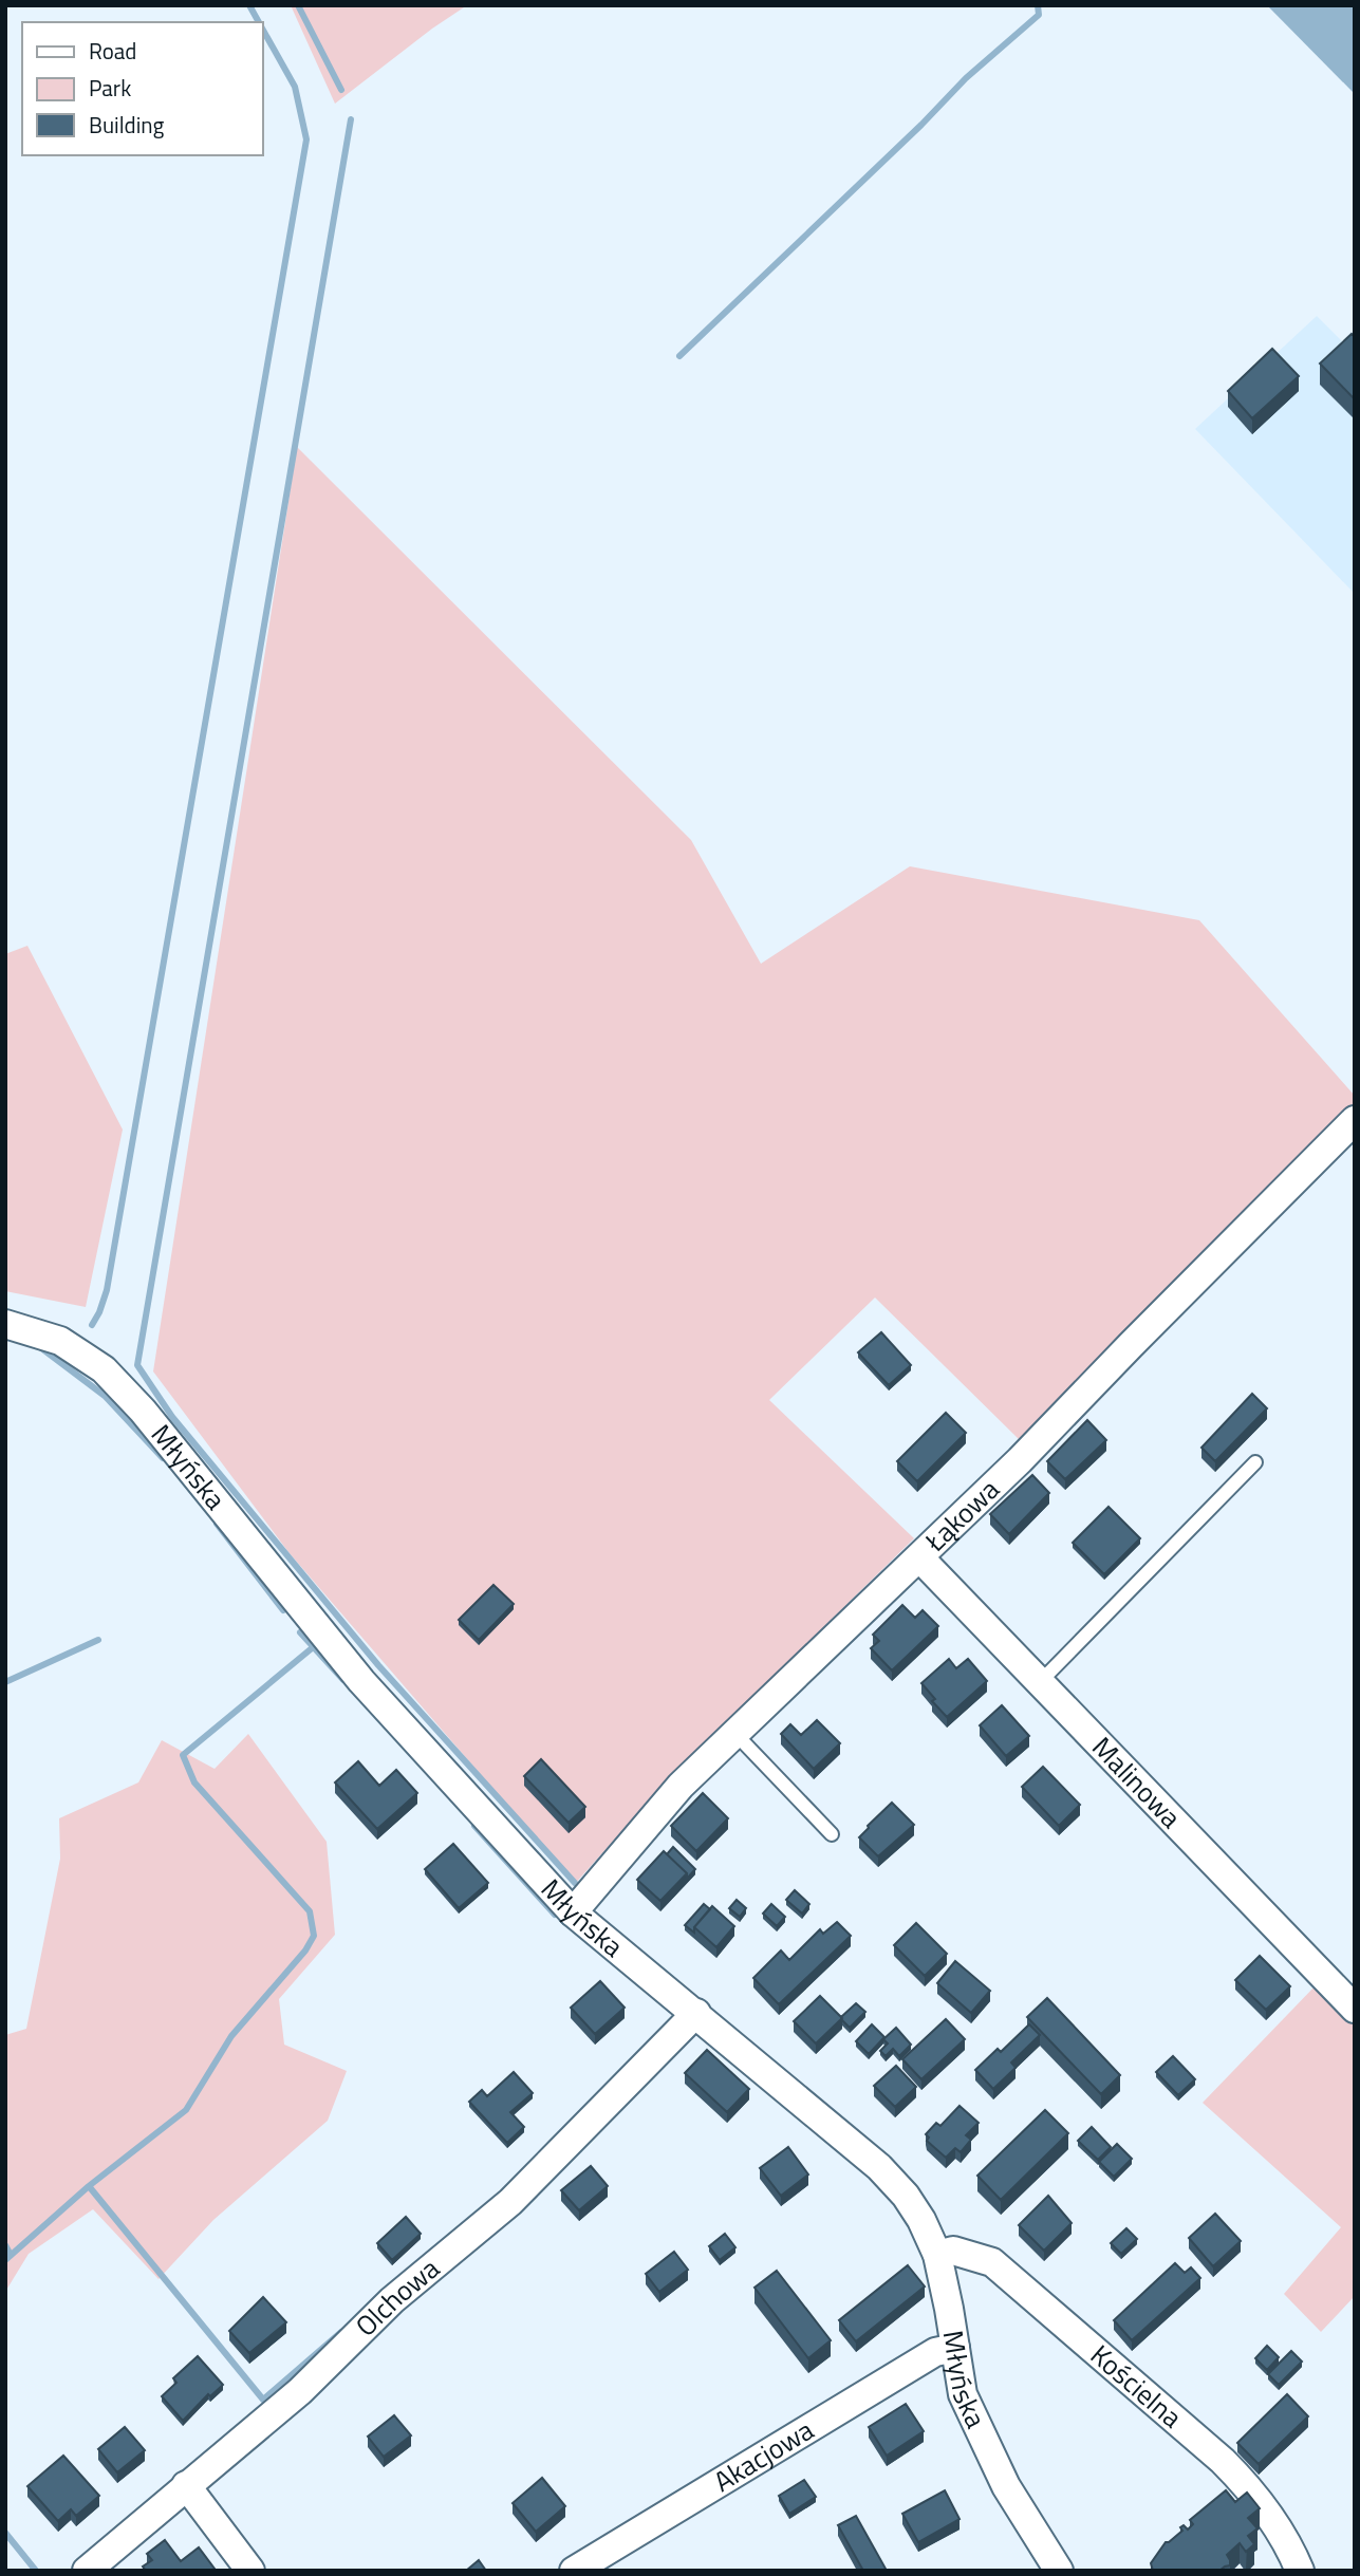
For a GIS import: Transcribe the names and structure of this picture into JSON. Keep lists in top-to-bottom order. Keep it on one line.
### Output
{"streets":{"street":["Młyńska","Łąkowa","Malinowa","Olchowa","Kościelna","Akacjowa"]},"crossings":[["Młyńska","Łąkowa"],["Młyńska","Olchowa"],["Młyńska","Kościelna"],["Młyńska","Akacjowa"],["Łąkowa","Malinowa"]],"legend":["Road","Park","Building"]}
